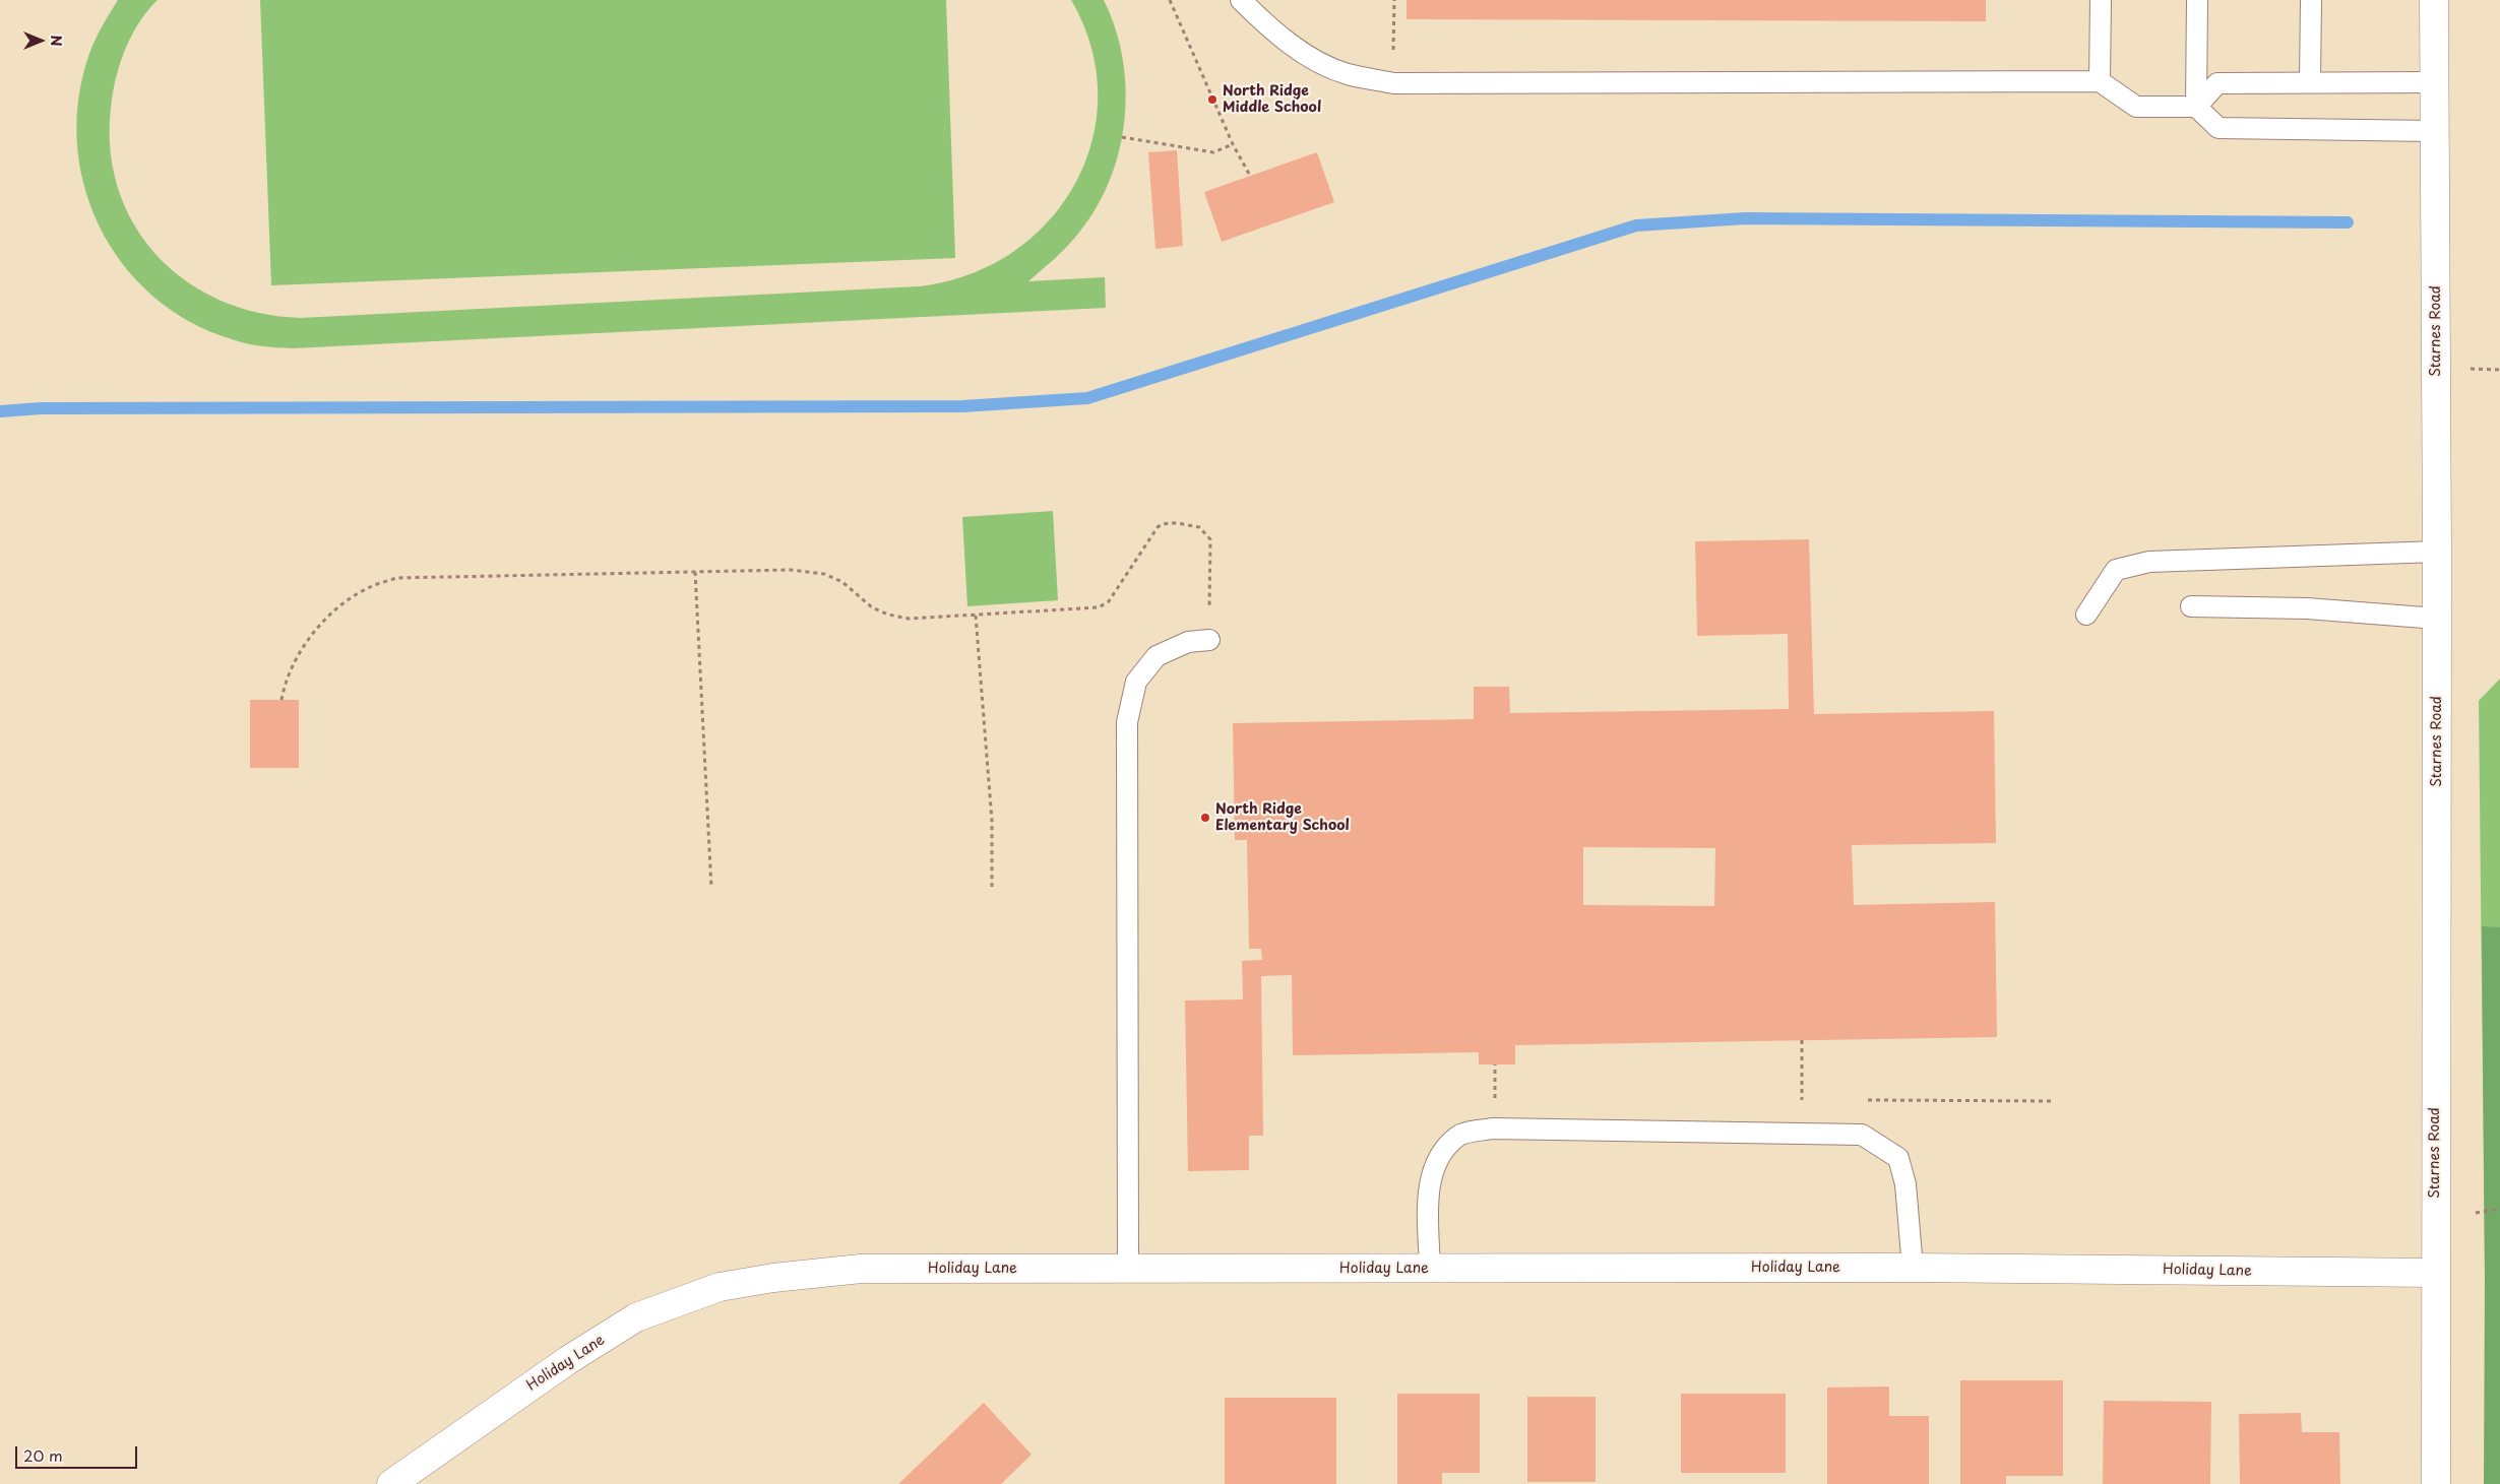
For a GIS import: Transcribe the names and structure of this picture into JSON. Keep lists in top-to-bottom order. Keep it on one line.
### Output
{"streets":{"street":["Starnes Road","Holiday Lane"]},"crossings":[["Starnes Road","Holiday Lane"]],"places":["North Ridge Middle School","North Ridge Elementary School"],"scale_bar":"20 m","north":"right"}
